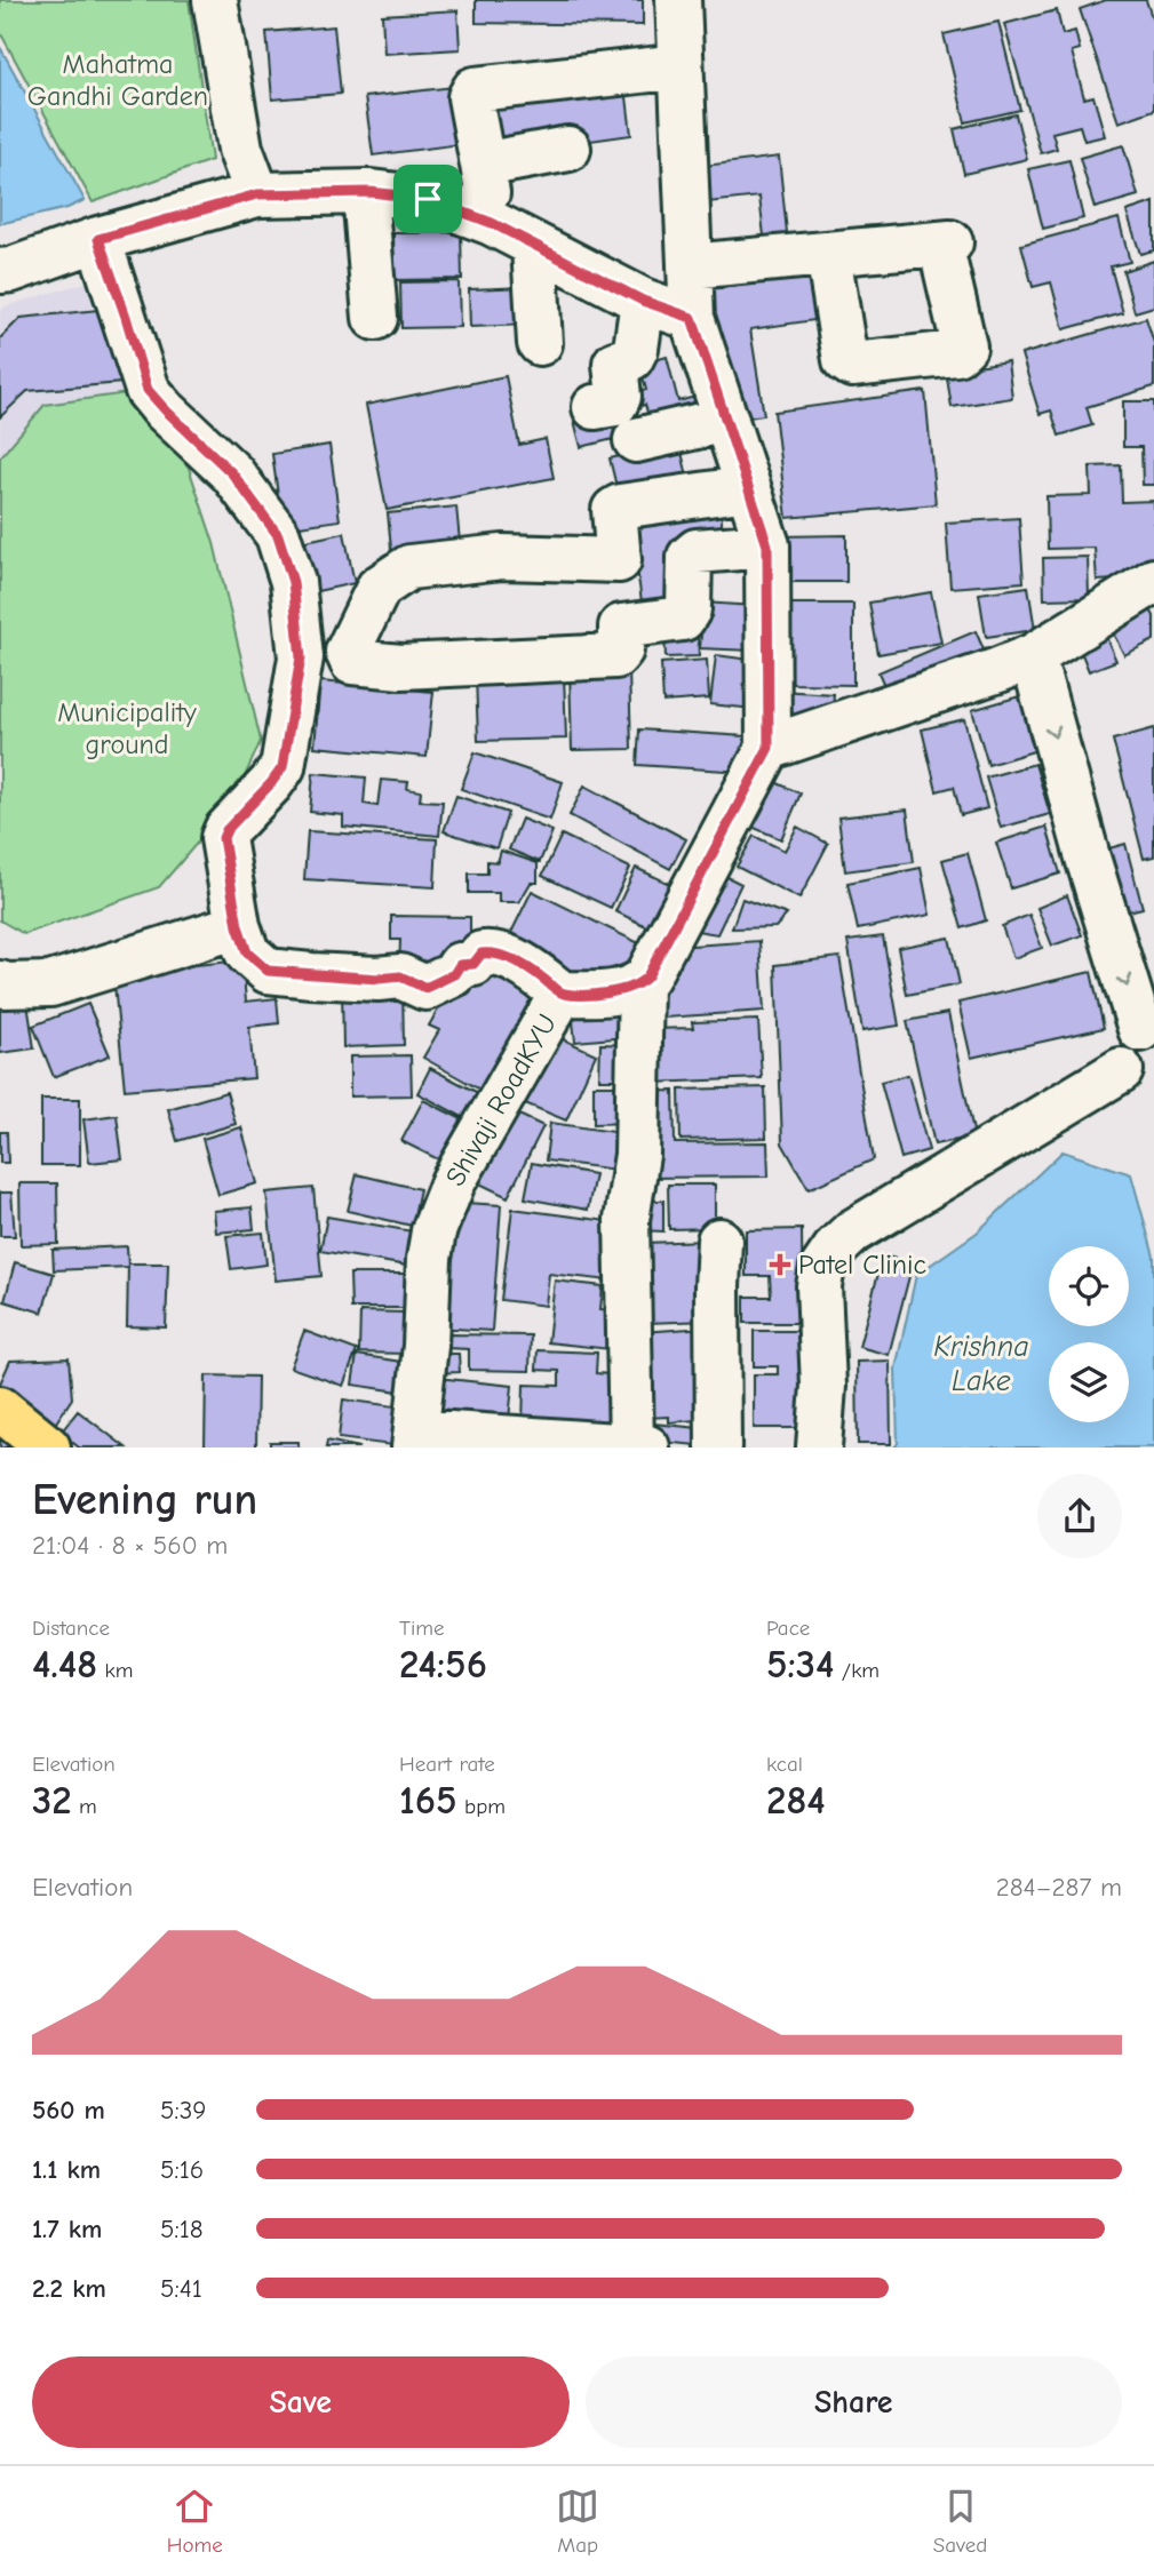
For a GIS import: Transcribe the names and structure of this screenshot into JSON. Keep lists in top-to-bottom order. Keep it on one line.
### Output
{"streets":{"street":["Shivaji RoadKYU"]},"water":["Krishna Lake"],"parks":["Mahatma Gandhi Garden","Municipality ground"],"places":{"health":["Patel Clinic"]},"page":{"heading":["Evening run","21:04 · 8 × 560 m"],"stats":[["Distance","4.48 km"],["Time","24:56"],["Pace","5:34 /km"],["Elevation","32 m"],["Heart rate","165 bpm"],["kcal","284"]],"chart":["Elevation","284–287 m"],"list":[{"name":"560 m","note":"5:39"},{"name":"1.1 km","note":"5:16"},{"name":"1.7 km","note":"5:18"},{"name":"2.2 km","note":"5:41"}],"buttons":["Save","Share"],"tabs":["Home","Map","Saved"]}}
